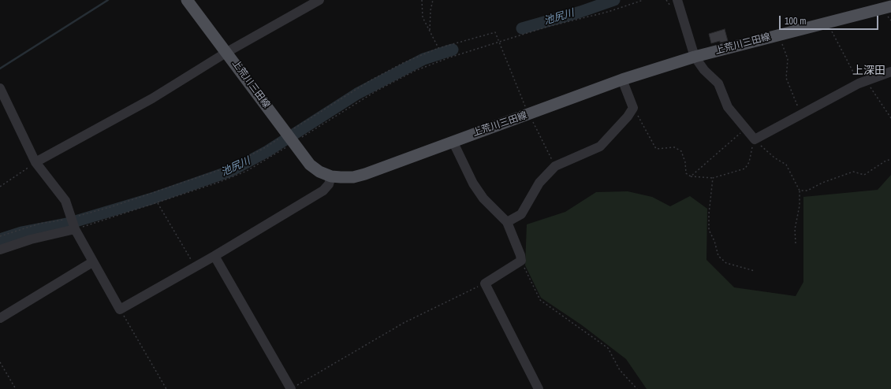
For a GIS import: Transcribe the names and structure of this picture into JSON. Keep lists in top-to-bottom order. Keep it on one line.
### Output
{"streets":{"main road":["上荒川三田線"]},"districts":["上深田"],"water":["池尻川"],"scale_bar":"100 m"}
